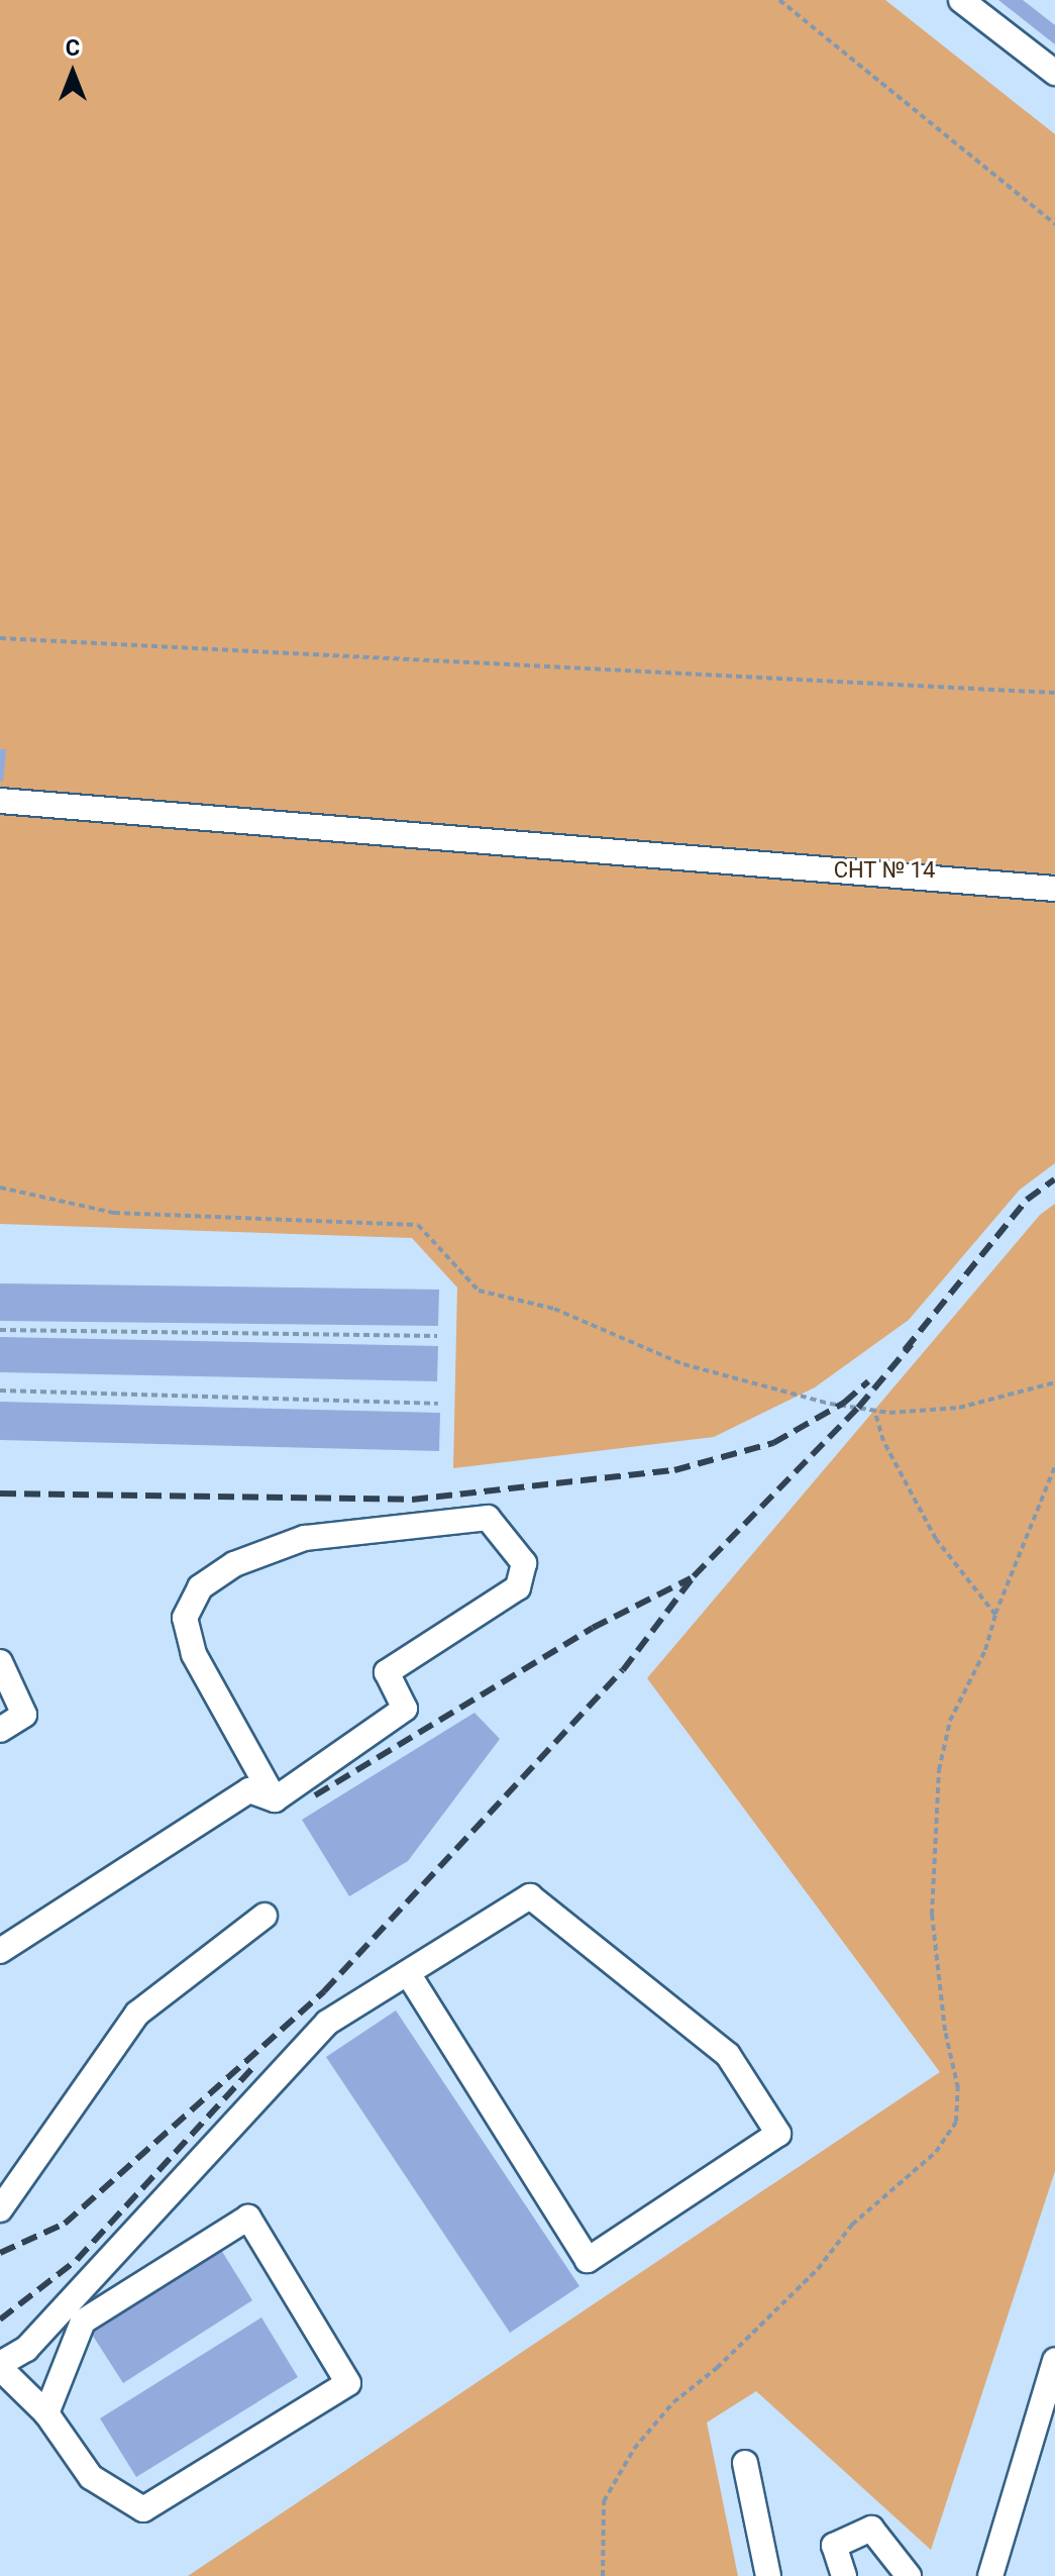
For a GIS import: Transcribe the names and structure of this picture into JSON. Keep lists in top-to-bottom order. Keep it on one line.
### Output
{"parks":["СНТ № 14"],"north":"top"}
